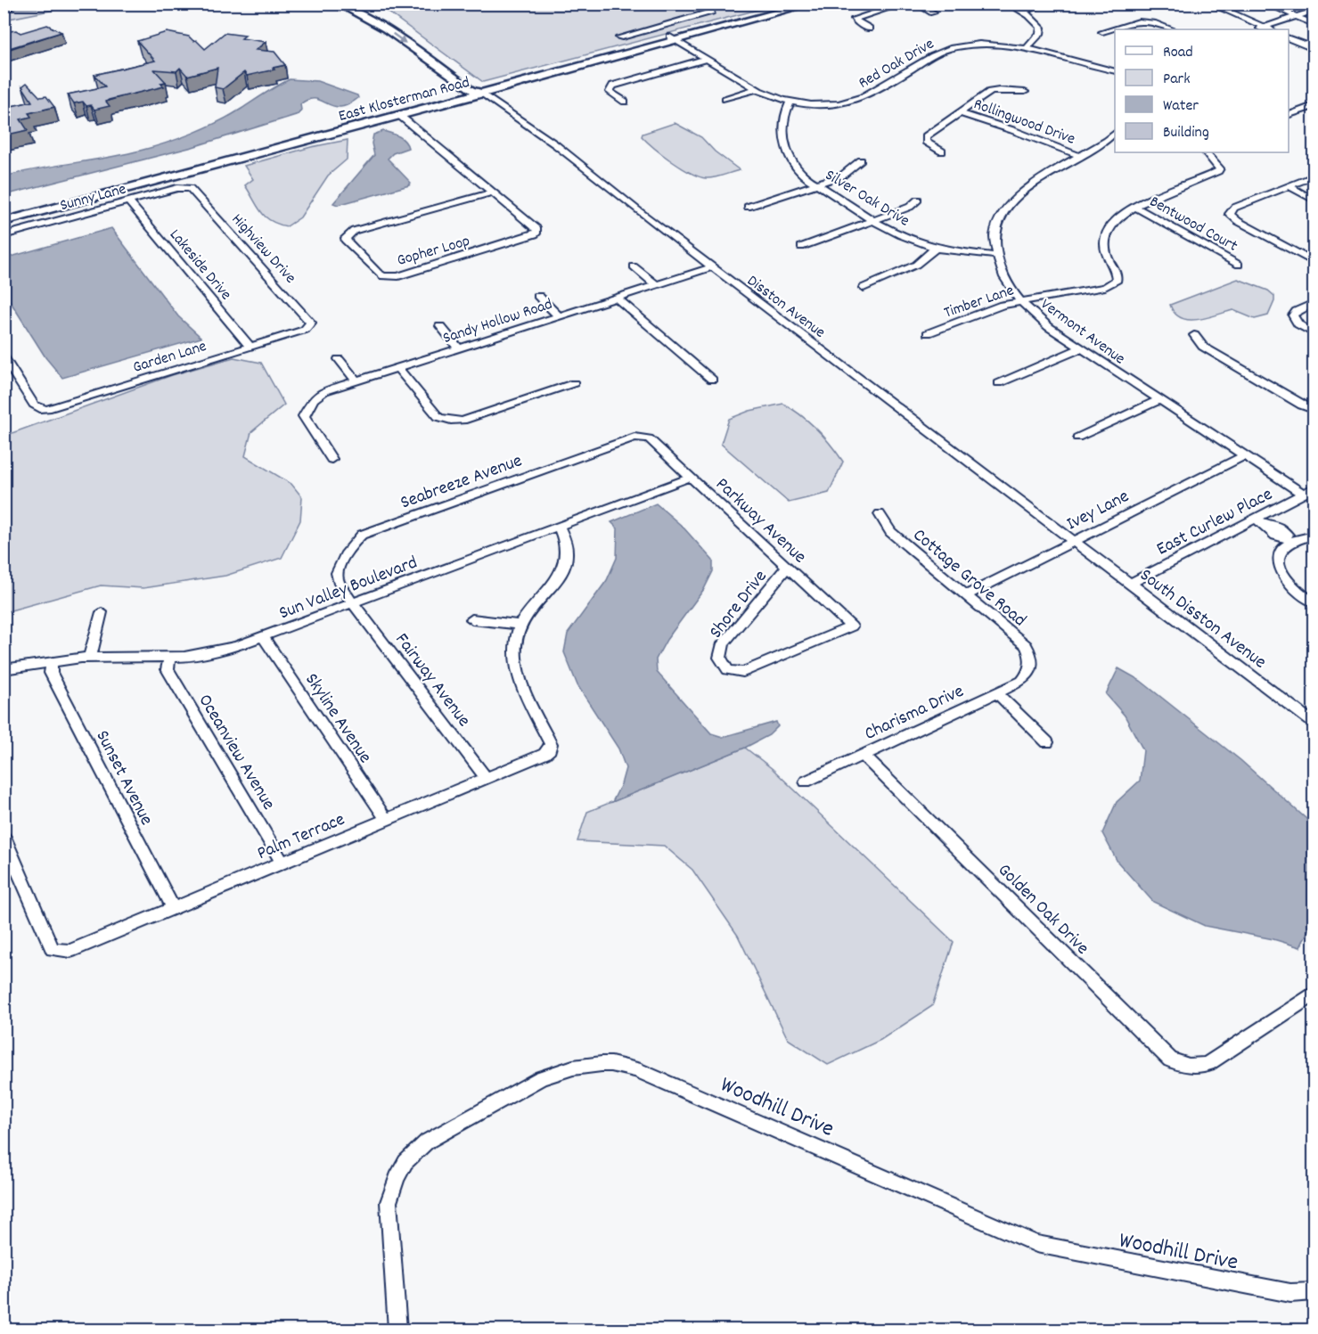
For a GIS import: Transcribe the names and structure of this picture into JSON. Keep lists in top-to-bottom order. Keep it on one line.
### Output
{"streets":{"main road":["East Klosterman Road"],"street":["Red Oak Drive","Rollingwood Drive","Sunny Lane","Silver Oak Drive","Bentwood Court","Highview Drive","Gopher Loop","Lakeside Drive","Timber Lane","Disston Avenue","Sandy Hollow Road","Vermont Avenue","Garden Lane","Seabreeze Avenue","Ivey Lane","Parkway Avenue","East Curlew Place","Cottage Grove Road","Sun Valley Boulevard","Shore Drive","South Disston Avenue","Fairway Avenue","Charisma Drive","Skyline Avenue","Oceanview Avenue","Sunset Avenue","Palm Terrace","Golden Oak Drive","Woodhill Drive"]},"crossings":[["Red Oak Drive","East Klosterman Road"],["Red Oak Drive","Silver Oak Drive"],["East Klosterman Road","Gopher Loop"],["East Klosterman Road","Disston Avenue"],["Rollingwood Drive","Vermont Avenue"],["Sunny Lane","Highview Drive"],["Sunny Lane","Lakeside Drive"],["Silver Oak Drive","Vermont Avenue"],["Bentwood Court","Timber Lane"],["Highview Drive","Garden Lane"],["Lakeside Drive","Garden Lane"],["Timber Lane","Vermont Avenue"],["Disston Avenue","Sandy Hollow Road"],["Disston Avenue","Ivey Lane"],["Disston Avenue","South Disston Avenue"],["Vermont Avenue","Ivey Lane"],["Vermont Avenue","East Curlew Place"],["Seabreeze Avenue","Parkway Avenue"],["Seabreeze Avenue","Sun Valley Boulevard"],["Seabreeze Avenue","Fairway Avenue"],["Ivey Lane","Cottage Grove Road"],["Ivey Lane","South Disston Avenue"],["Parkway Avenue","Sun Valley Boulevard"],["Parkway Avenue","Shore Drive"],["East Curlew Place","South Disston Avenue"],["Cottage Grove Road","Charisma Drive"],["Sun Valley Boulevard","Fairway Avenue"],["Sun Valley Boulevard","Skyline Avenue"],["Sun Valley Boulevard","Oceanview Avenue"],["Sun Valley Boulevard","Sunset Avenue"],["Fairway Avenue","Palm Terrace"],["Charisma Drive","Golden Oak Drive"],["Skyline Avenue","Palm Terrace"],["Oceanview Avenue","Palm Terrace"],["Sunset Avenue","Palm Terrace"]],"legend":["Road","Park","Water","Building"]}
